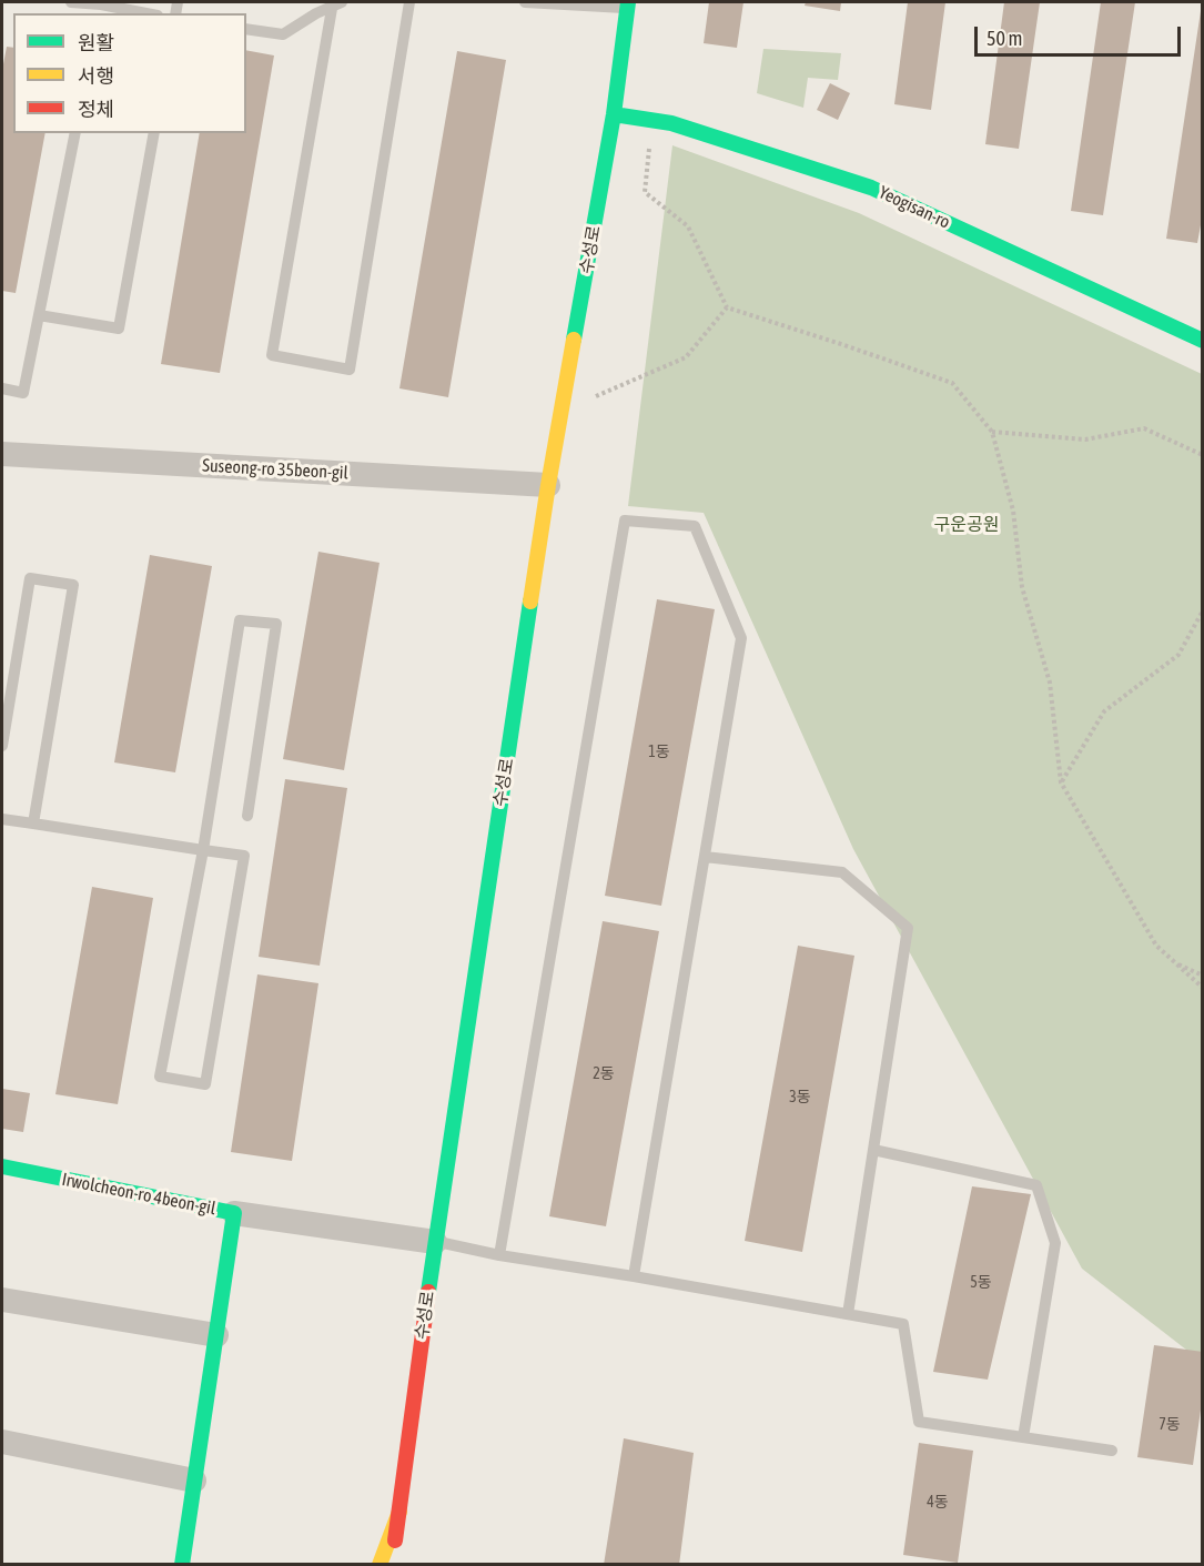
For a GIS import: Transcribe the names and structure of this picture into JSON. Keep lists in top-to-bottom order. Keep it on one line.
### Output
{"streets":{"street":["Yeogisan-ro","수성로","Suseong-ro 35beon-gil","Irwolcheon-ro 4beon-gil"]},"crossings":[["Yeogisan-ro","수성로"],["수성로","Suseong-ro 35beon-gil"]],"parks":["구운공원"],"house_numbers":["1동","2동","3동","5동","7동","4동"],"legend":["원활","서행","정체"],"scale_bar":"50 m"}
